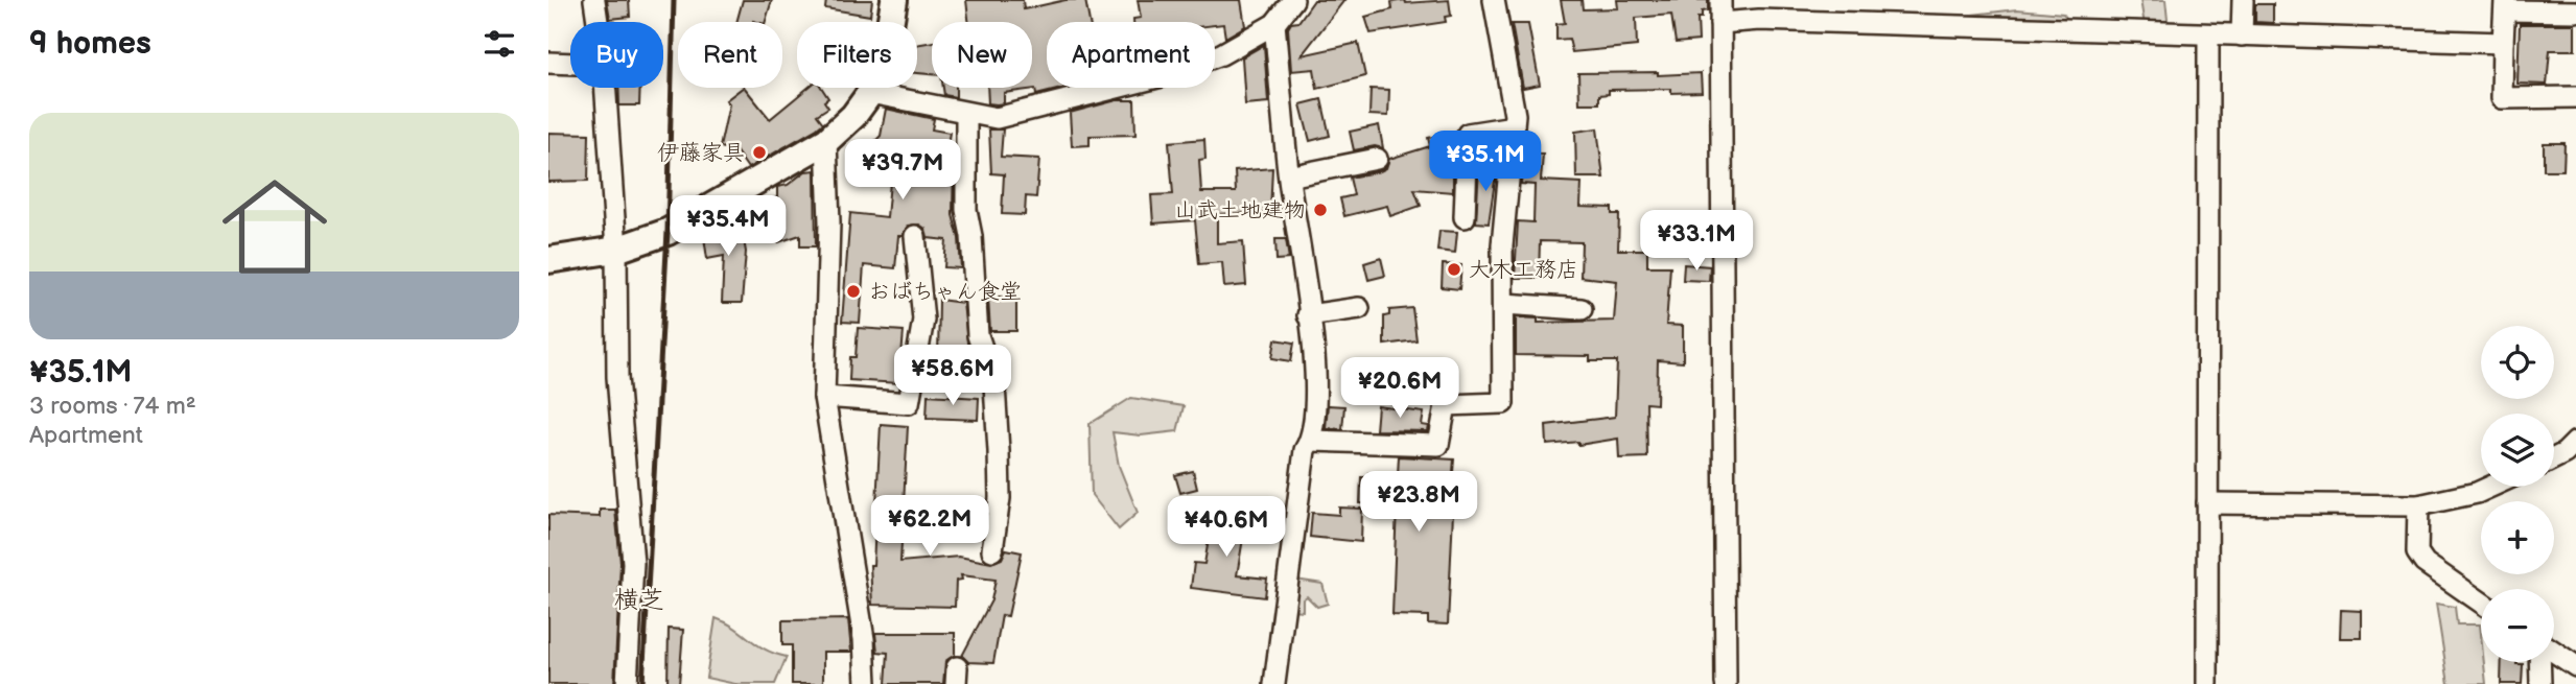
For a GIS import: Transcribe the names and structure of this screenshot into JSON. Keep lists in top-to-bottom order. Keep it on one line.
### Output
{"districts":["横芝"],"places":["伊藤家具","山武土地建物","大木工務店","おばちゃん食堂"],"page":{"heading":"9 homes","chip":["Buy","Rent","Filters","New","Apartment"],"list":[{"name":"¥35.1M","note":"3 rooms · 74 m² · Apartment"}],"price":["¥35.1M","¥39.7M","¥35.4M","¥33.1M","¥58.6M","¥20.6M","¥23.8M","¥62.2M","¥40.6M"],"map_buttons":["+","−"]}}
